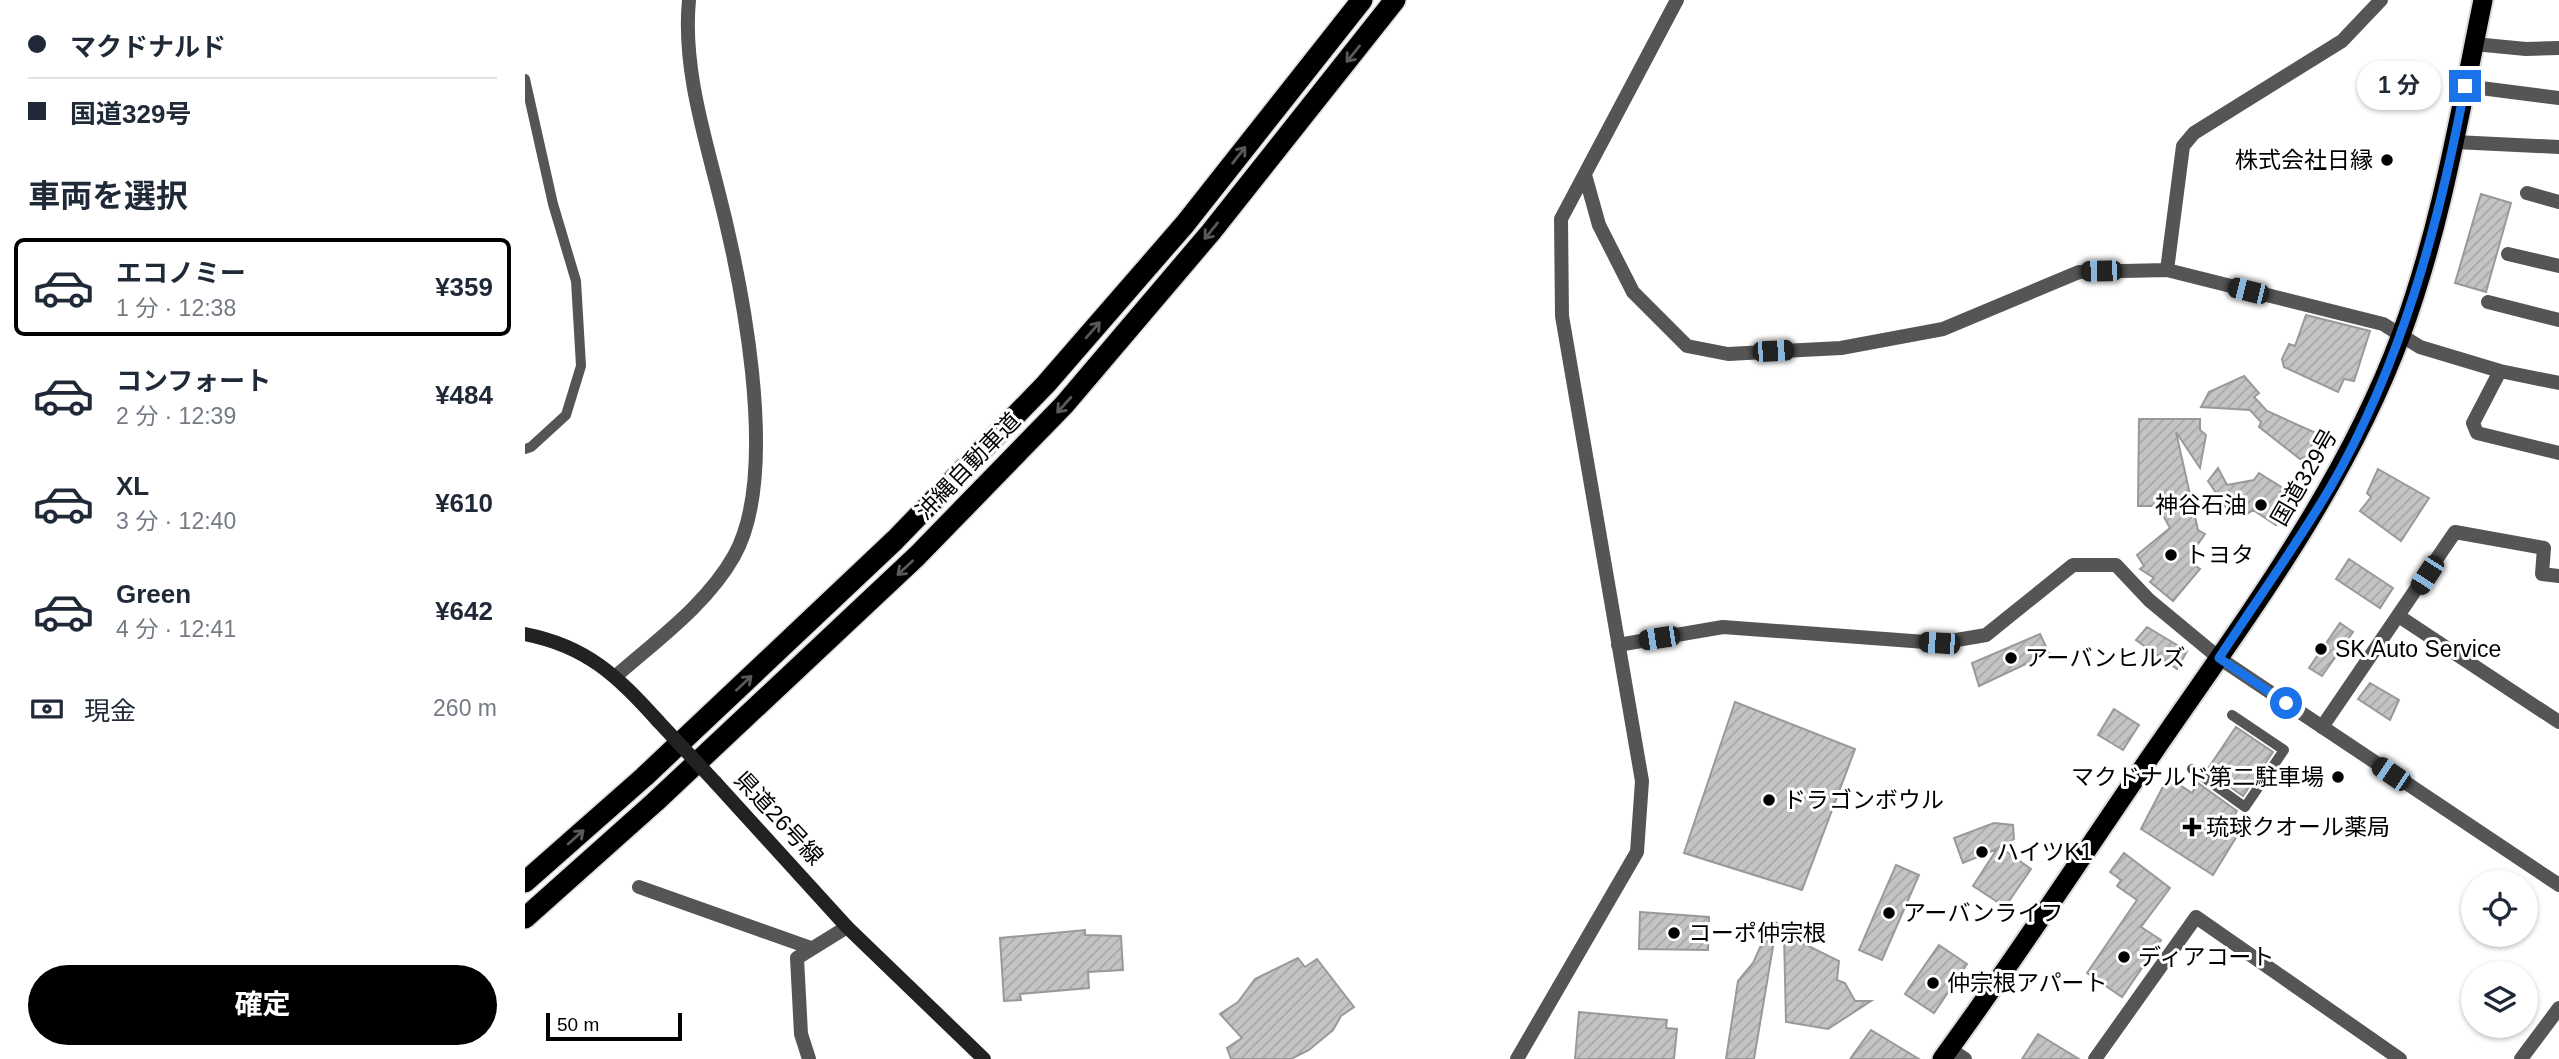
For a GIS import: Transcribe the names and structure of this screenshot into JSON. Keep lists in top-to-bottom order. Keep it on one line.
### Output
{"streets":{"highway":["沖縄自動車道","国道329号"],"main road":["県道26号線"]},"places":{"other":["株式会社日縁","神谷石油","トヨタ","SK Auto Service","アーバンヒルズ","マクドナルド第二駐車場","ドラゴンボウル","ハイツK1","アーバンライフ","コーポ仲宗根","ディアコート","仲宗根アパート"],"health":["琉球クオール薬局"]},"scale_bar":"50 m","page":{"banner":["マクドナルド","国道329号"],"bubble":"1 分","heading":"車両を選択","list":[{"name":"エコノミー","note":"1 分 · 12:38","value":"¥359"},{"name":"コンフォート","note":"2 分 · 12:39","value":"¥484"},{"name":"XL","note":"3 分 · 12:40","value":"¥610"},{"name":"Green","note":"4 分 · 12:41","value":"¥642"}],"pay":["現金","260 m"],"buttons":"確定","scale":"50 m"}}
